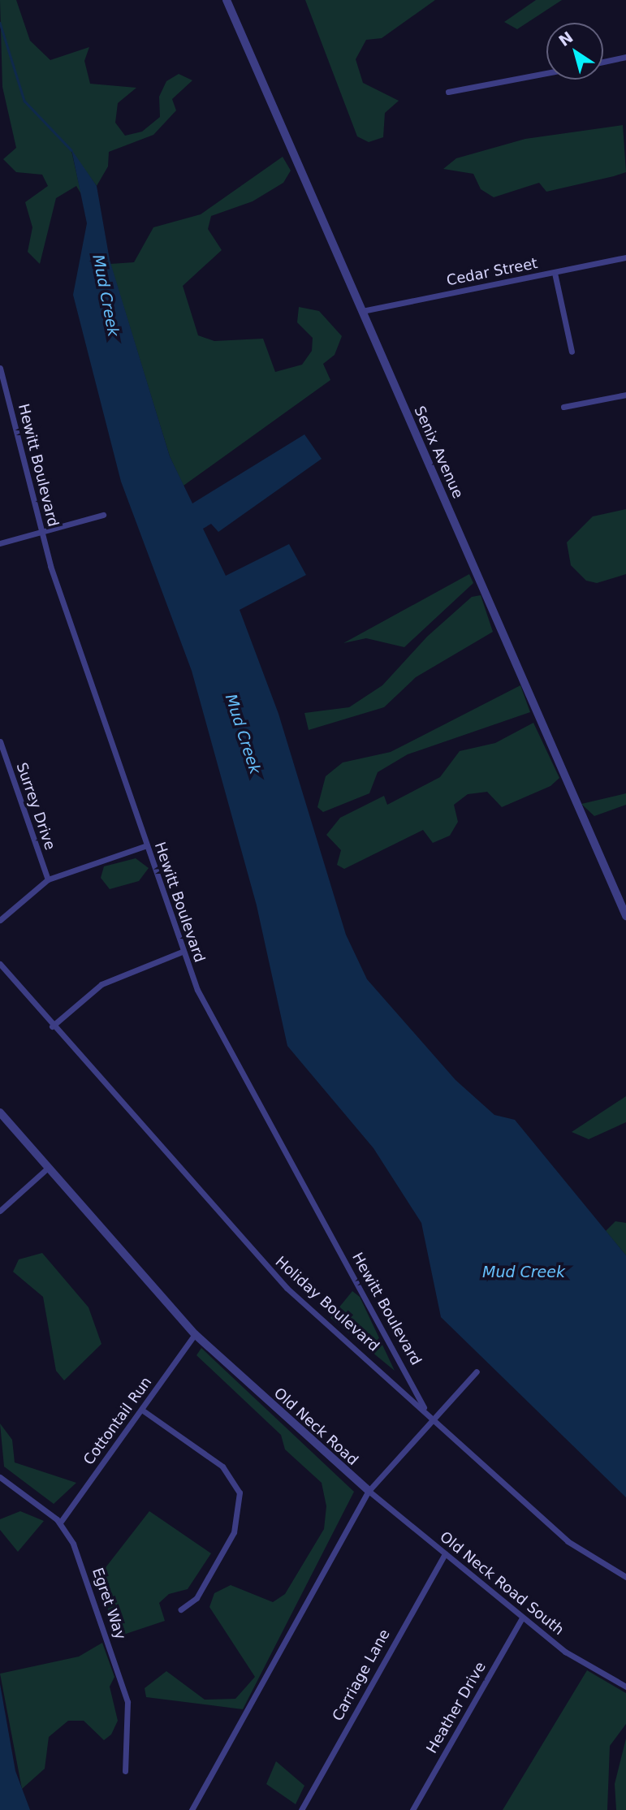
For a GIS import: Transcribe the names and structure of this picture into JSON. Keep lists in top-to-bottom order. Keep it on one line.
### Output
{"streets":{"street":["Cedar Street","Senix Avenue","Hewitt Boulevard","Surrey Drive","Holiday Boulevard","Cottontail Run","Old Neck Road","Old Neck Road South","Egret Way","Carriage Lane","Heather Drive"]},"crossings":[["Cedar Street","Senix Avenue"],["Hewitt Boulevard","Holiday Boulevard"],["Cottontail Run","Old Neck Road"],["Cottontail Run","Egret Way"],["Old Neck Road","Old Neck Road South"],["Old Neck Road South","Carriage Lane"],["Old Neck Road South","Heather Drive"]],"water":["Mud Creek"],"north":"top left"}
